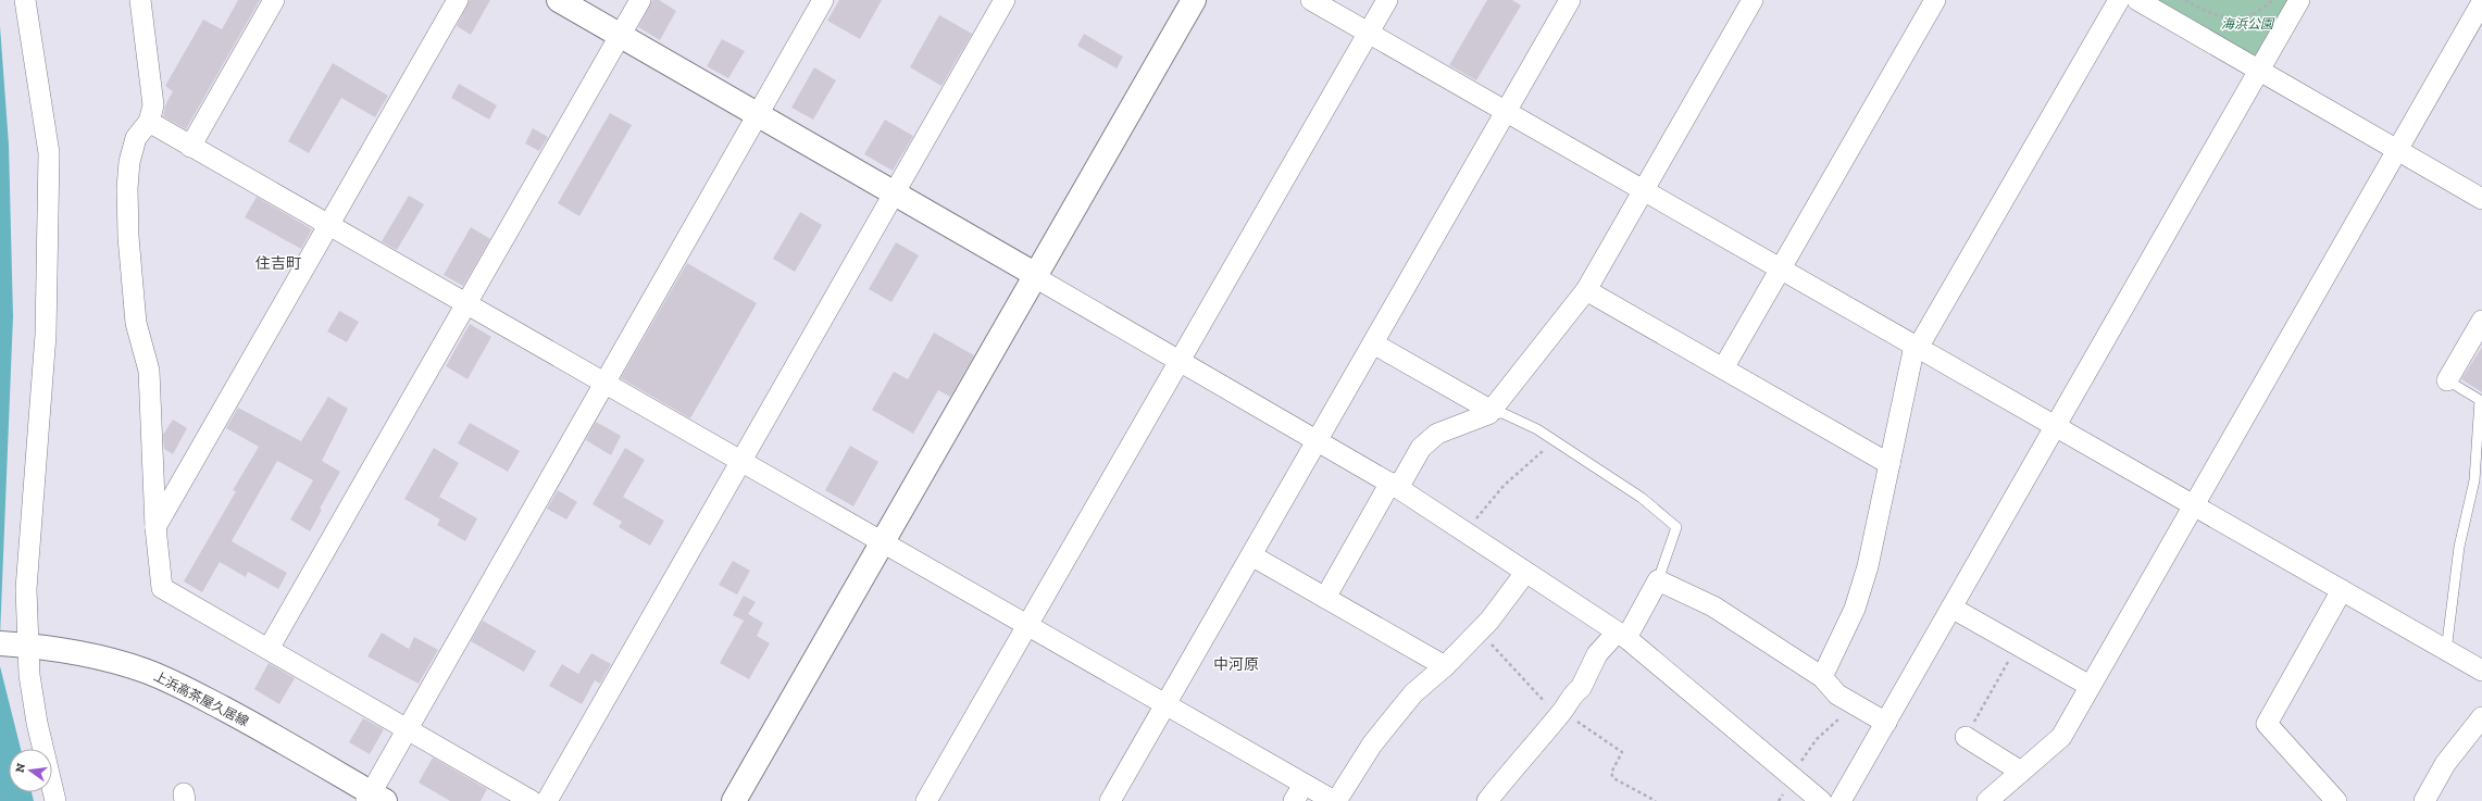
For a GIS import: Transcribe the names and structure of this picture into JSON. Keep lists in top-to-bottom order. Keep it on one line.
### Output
{"streets":{"street":["上浜高茶屋久居線"]},"districts":["住吉町","中河原"],"parks":["海浜公園"],"north":"left"}
